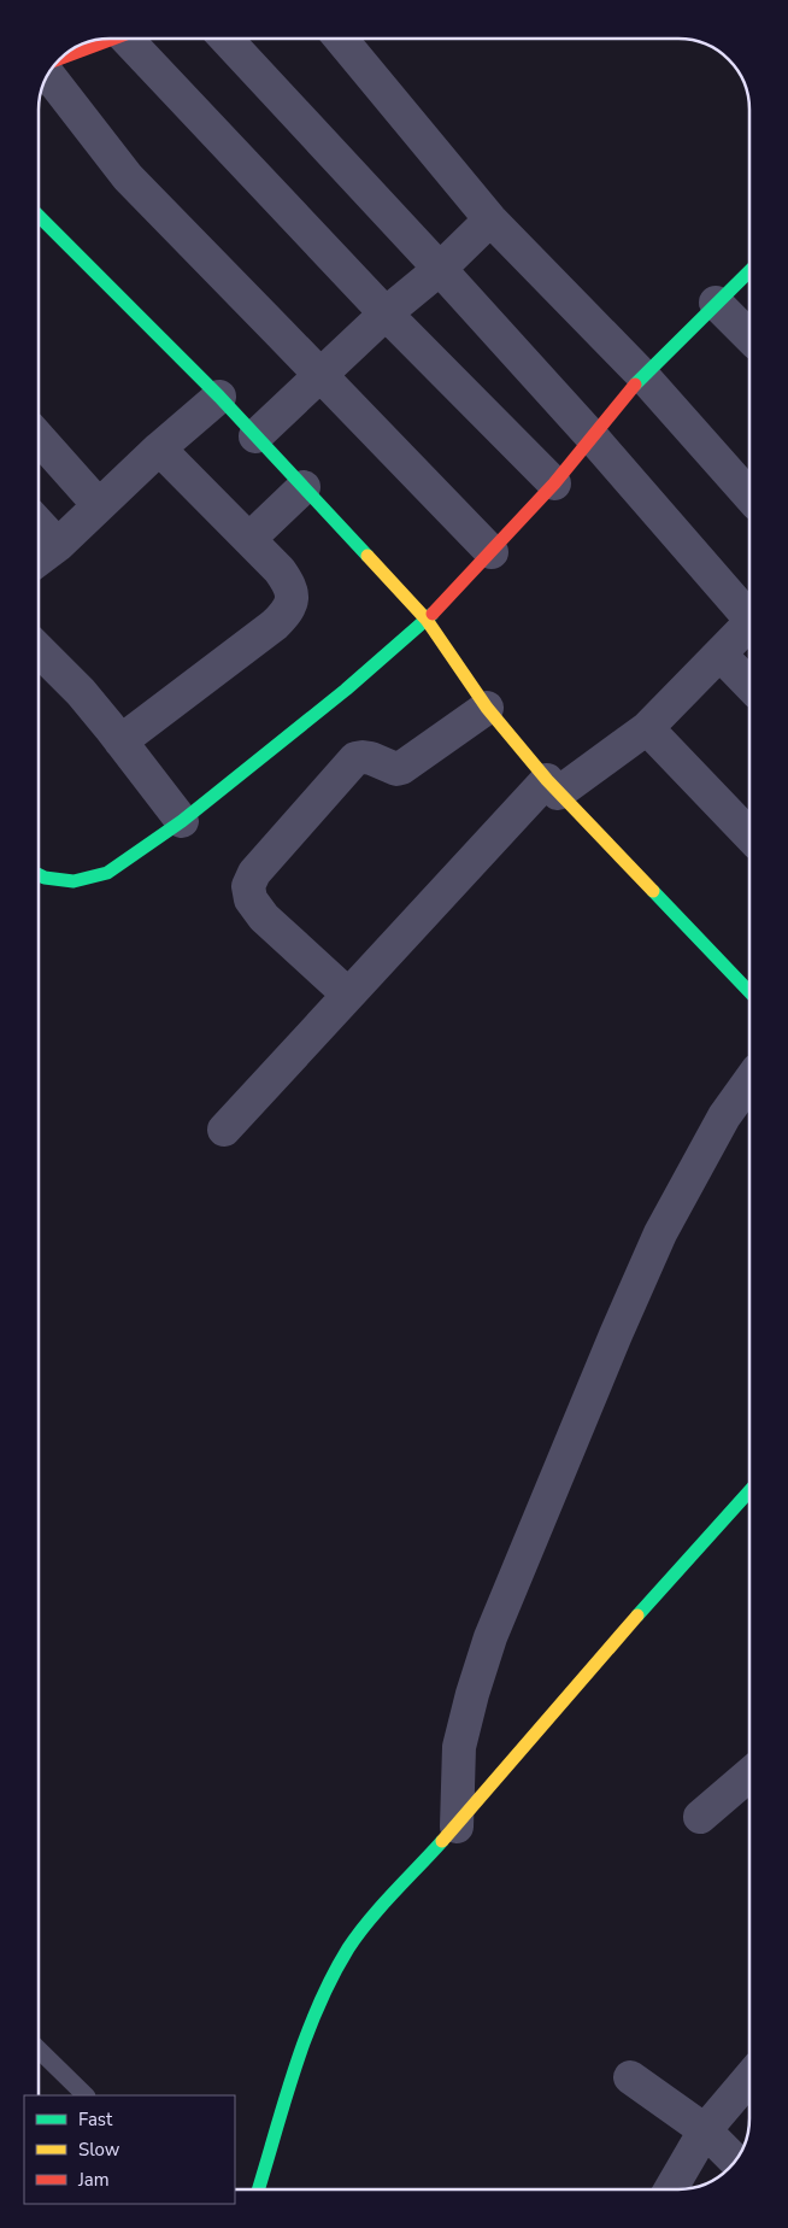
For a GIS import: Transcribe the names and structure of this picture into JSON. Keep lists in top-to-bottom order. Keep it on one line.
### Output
{"legend":["Fast","Slow","Jam"]}
